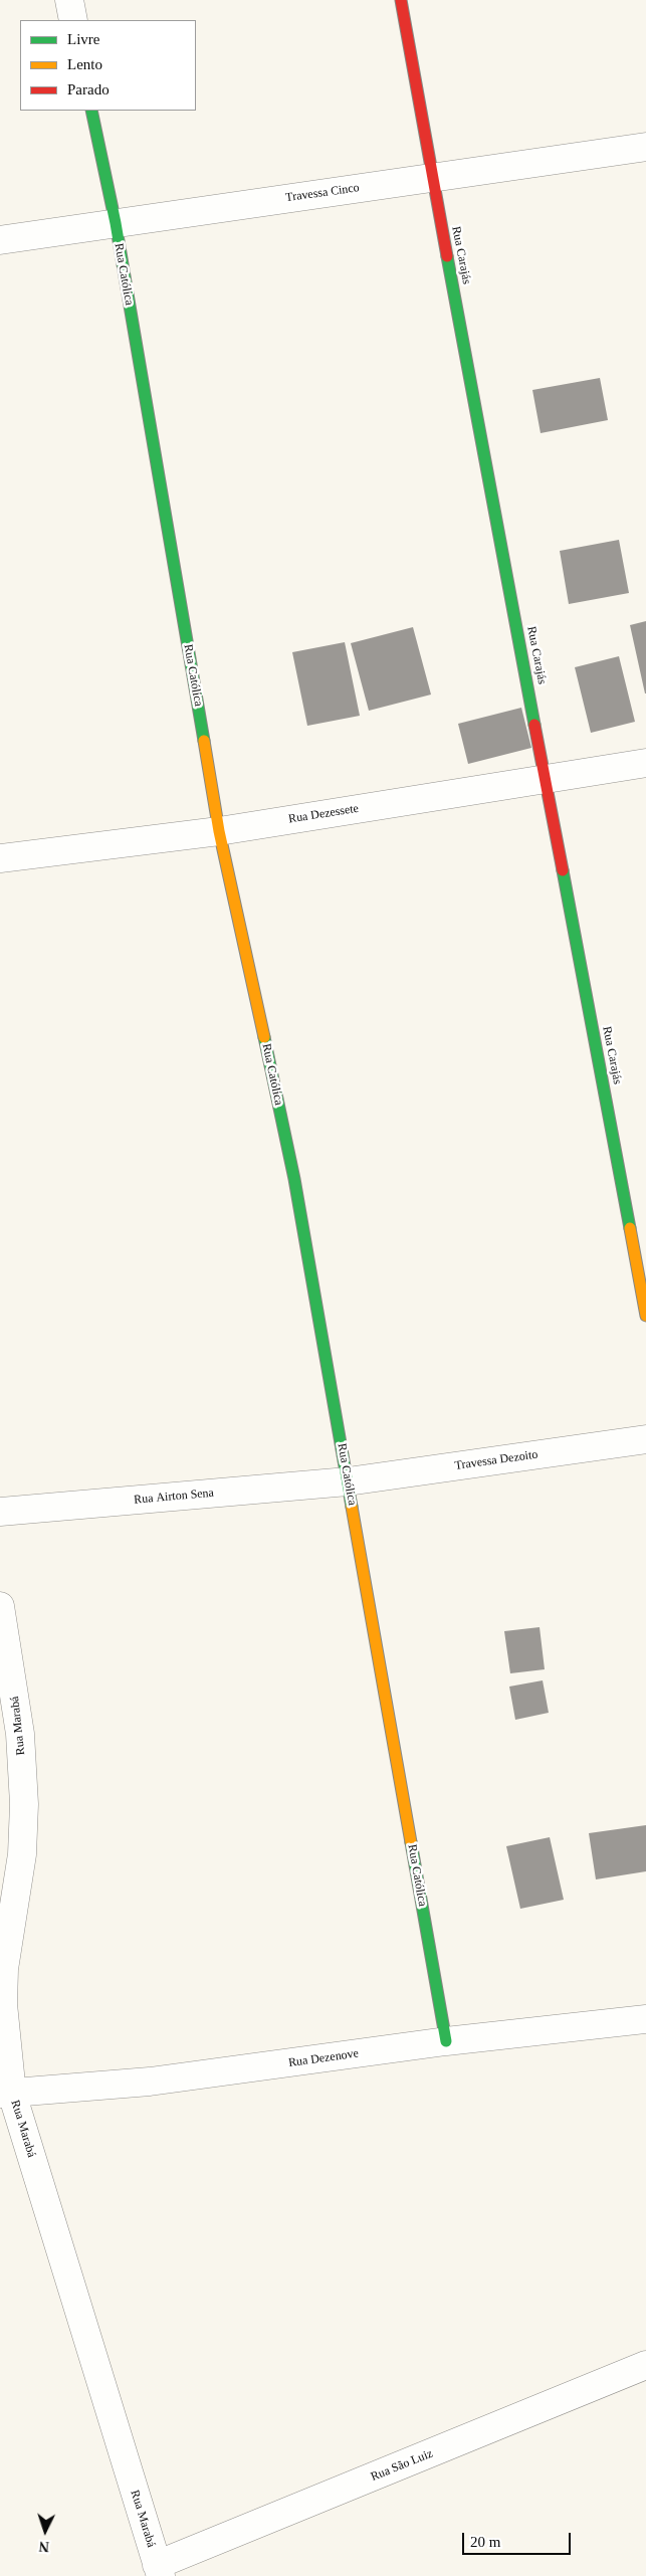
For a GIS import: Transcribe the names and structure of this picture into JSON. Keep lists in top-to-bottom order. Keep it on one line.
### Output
{"streets":{"street":["Travessa Cinco","Rua Carajás","Rua Católica","Rua Dezessete","Travessa Dezoito","Rua Airton Sena","Rua Marabá","Rua Dezenove","Rua São Luiz"]},"crossings":[["Travessa Cinco","Rua Carajás"],["Travessa Cinco","Rua Católica"],["Rua Carajás","Rua Dezessete"],["Rua Católica","Rua Dezessete"],["Rua Católica","Travessa Dezoito"],["Rua Católica","Rua Airton Sena"],["Rua Católica","Rua Dezenove"],["Travessa Dezoito","Rua Airton Sena"],["Rua Marabá","Rua Dezenove"],["Rua Marabá","Rua São Luiz"]],"legend":["Livre","Lento","Parado"],"scale_bar":"20 m","north":"bottom"}
